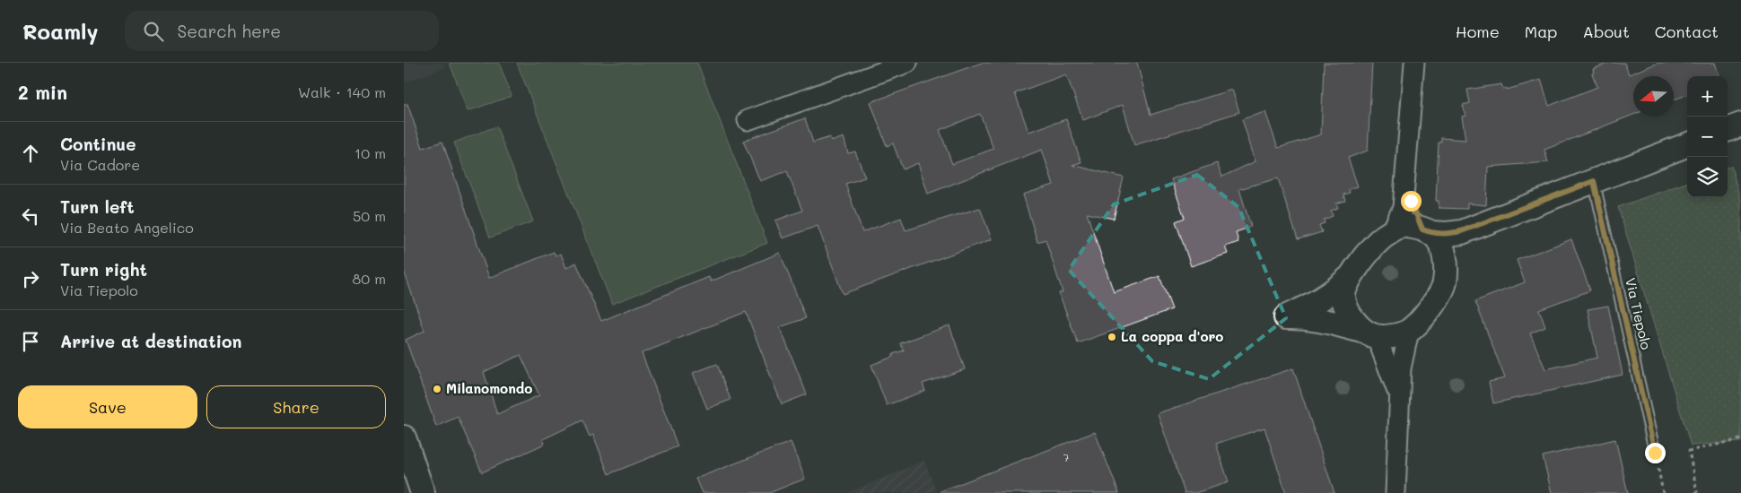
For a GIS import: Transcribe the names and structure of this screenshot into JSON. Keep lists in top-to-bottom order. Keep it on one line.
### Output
{"streets":{"lane":["Via Tiepolo"]},"places":["La coppa d'oro","Milanomondo"],"house_numbers":["7"],"north":"left","page":{"header":"Roamly","search":"Search here","nav":["Home","Map","About","Contact"],"heading":["2 min","Walk · 140 m"],"map_buttons":["+","−"],"list":[["Continue","Via Cadore","10 m"],["Turn left","Via Beato Angelico","50 m"],["Turn right","Via Tiepolo","80 m"],"Arrive at destination"],"buttons":["Save","Share"]}}
